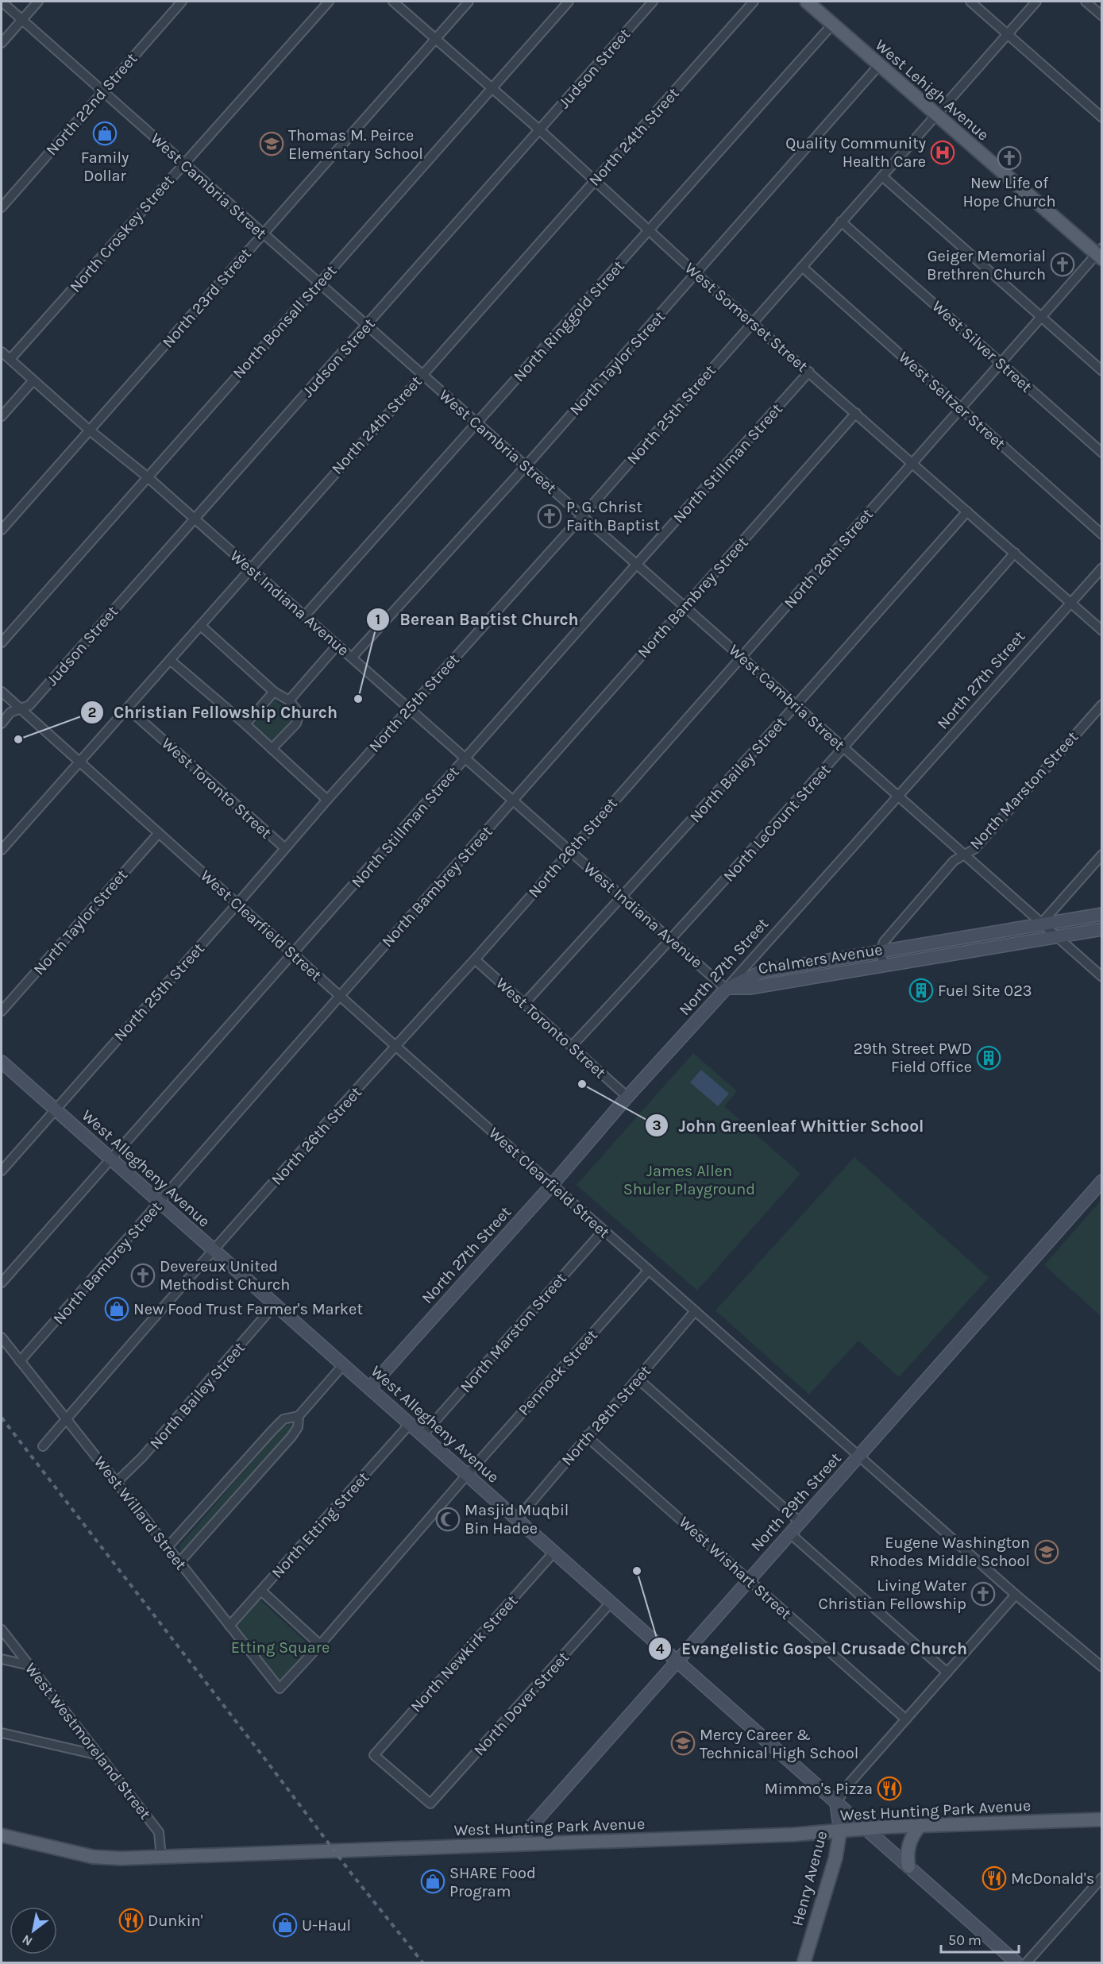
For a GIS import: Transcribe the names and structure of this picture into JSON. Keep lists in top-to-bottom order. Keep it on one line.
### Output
{"streets":{"main road":["West Lehigh Avenue","West Hunting Park Avenue","Henry Avenue"],"street":["Judson Street","North 22nd Street","North 24th Street","West Cambria Street","North Croskey Street","North 23rd Street","West Somerset Street","North Ringgold Street","North Bonsall Street","West Silver Street","North Taylor Street","West Seltzer Street","North 25th Street","North Stillman Street","North 26th Street","North Bambrey Street","West Indiana Avenue","North 27th Street","North Bailey Street","West Toronto Street","North Marston Street","North LeCount Street","West Clearfield Street","Chalmers Avenue","West Allegheny Avenue","Pennock Street","North 28th Street","North 29th Street","West Willard Street","North Etting Street","West Wishart Street","North Newkirk Street","North Dover Street","West Westmoreland Street"]},"crossings":[["Judson Street","West Cambria Street"],["Judson Street","West Somerset Street"],["Judson Street","West Indiana Avenue"],["Judson Street","West Clearfield Street"],["West Lehigh Avenue","North Ringgold Street"],["West Lehigh Avenue","North Taylor Street"],["West Lehigh Avenue","North 25th Street"],["West Lehigh Avenue","North 26th Street"],["North 22nd Street","West Cambria Street"],["North 24th Street","West Cambria Street"],["North 24th Street","West Somerset Street"],["North 24th Street","West Indiana Avenue"],["North 24th Street","West Toronto Street"],["North 24th Street","West Clearfield Street"],["West Cambria Street","North Croskey Street"],["West Cambria Street","North 23rd Street"],["West Cambria Street","North Ringgold Street"],["West Cambria Street","North Bonsall Street"],["West Cambria Street","North Taylor Street"],["West Cambria Street","North 25th Street"],["West Cambria Street","North Stillman Street"],["West Cambria Street","North 26th Street"],["West Cambria Street","North Bambrey Street"],["West Cambria Street","North 27th Street"],["West Cambria Street","North Bailey Street"],["West Cambria Street","North Marston Street"],["West Cambria Street","North LeCount Street"],["West Cambria Street","Chalmers Avenue"],["North Croskey Street","West Indiana Avenue"],["North 23rd Street","West Somerset Street"],["North 23rd Street","West Indiana Avenue"],["West Somerset Street","North Ringgold Street"],["West Somerset Street","North Bonsall Street"],["West Somerset Street","North Taylor Street"],["West Somerset Street","North 25th Street"],["West Somerset Street","North Stillman Street"],["West Somerset Street","North 26th Street"],["West Somerset Street","North Bambrey Street"],["West Somerset Street","North 27th Street"],["West Somerset Street","North Bailey Street"],["West Somerset Street","North LeCount Street"],["North Ringgold Street","West Indiana Avenue"],["North Bonsall Street","West Indiana Avenue"],["West Silver Street","North 25th Street"],["West Silver Street","North 26th Street"],["North Taylor Street","West Indiana Avenue"],["North Taylor Street","West Clearfield Street"],["West Seltzer Street","North 25th Street"],["West Seltzer Street","North 26th Street"],["North 25th Street","West Indiana Avenue"],["North 25th Street","West Toronto Street"],["North 25th Street","West Clearfield Street"],["North 25th Street","West Allegheny Avenue"],["North Stillman Street","West Indiana Avenue"],["North Stillman Street","West Clearfield Street"],["North Stillman Street","West Allegheny Avenue"],["North 26th Street","West Indiana Avenue"],["North 26th Street","West Toronto Street"],["North 26th Street","West Clearfield Street"],["North 26th Street","West Allegheny Avenue"],["North 26th Street","West Willard Street"],["North Bambrey Street","West Indiana Avenue"],["North Bambrey Street","West Clearfield Street"],["North Bambrey Street","West Allegheny Avenue"],["North Bambrey Street","West Willard Street"],["West Indiana Avenue","North 27th Street"],["West Indiana Avenue","North Bailey Street"],["West Indiana Avenue","North LeCount Street"],["West Indiana Avenue","Chalmers Avenue"],["North 27th Street","West Toronto Street"],["North 27th Street","West Clearfield Street"],["North 27th Street","Chalmers Avenue"],["North 27th Street","West Allegheny Avenue"],["North Bailey Street","West Toronto Street"],["North Bailey Street","West Allegheny Avenue"],["North Bailey Street","West Willard Street"],["West Toronto Street","North LeCount Street"],["North Marston Street","West Clearfield Street"],["North Marston Street","Chalmers Avenue"],["North Marston Street","West Allegheny Avenue"],["West Clearfield Street","Pennock Street"],["West Clearfield Street","North 28th Street"],["West Clearfield Street","North 29th Street"],["West Allegheny Avenue","Pennock Street"],["West Allegheny Avenue","North 28th Street"],["West Allegheny Avenue","North 29th Street"],["West Allegheny Avenue","North Etting Street"],["West Allegheny Avenue","North Newkirk Street"],["West Allegheny Avenue","North Dover Street"],["West Allegheny Avenue","West Hunting Park Avenue"],["West Allegheny Avenue","Henry Avenue"],["North 28th Street","West Wishart Street"],["North 29th Street","West Wishart Street"],["North 29th Street","West Hunting Park Avenue"],["West Willard Street","North Etting Street"],["North Newkirk Street","North Dover Street"],["West Westmoreland Street","West Hunting Park Avenue"],["West Hunting Park Avenue","Henry Avenue"]],"parks":["James Allen Shuler Playground","Etting Square"],"places":{"shop":["Family Dollar","New Food Trust Farmer's Market","SHARE Food Program","U-Haul"],"school or university":["Thomas M. Peirce Elementary School","Eugene Washington Rhodes Middle School","Mercy Career & Technical High School"],"hospital":["Quality Community Health Care"],"church":["New Life of Hope Church","Geiger Memorial Brethren Church","P. G. Christ Faith Baptist","Devereux United Methodist Church","Living Water Christian Fellowship"],"other":["Berean Baptist Church","Christian Fellowship Church","John Greenleaf Whittier School","Evangelistic Gospel Crusade Church"],"building":["Fuel Site 023","29th Street PWD Field Office"],"mosque":["Masjid Muqbil Bin Hadee"],"restaurant":["Mimmo's Pizza","McDonald's","Dunkin'"]},"scale_bar":"50 m","north":"bottom left"}
